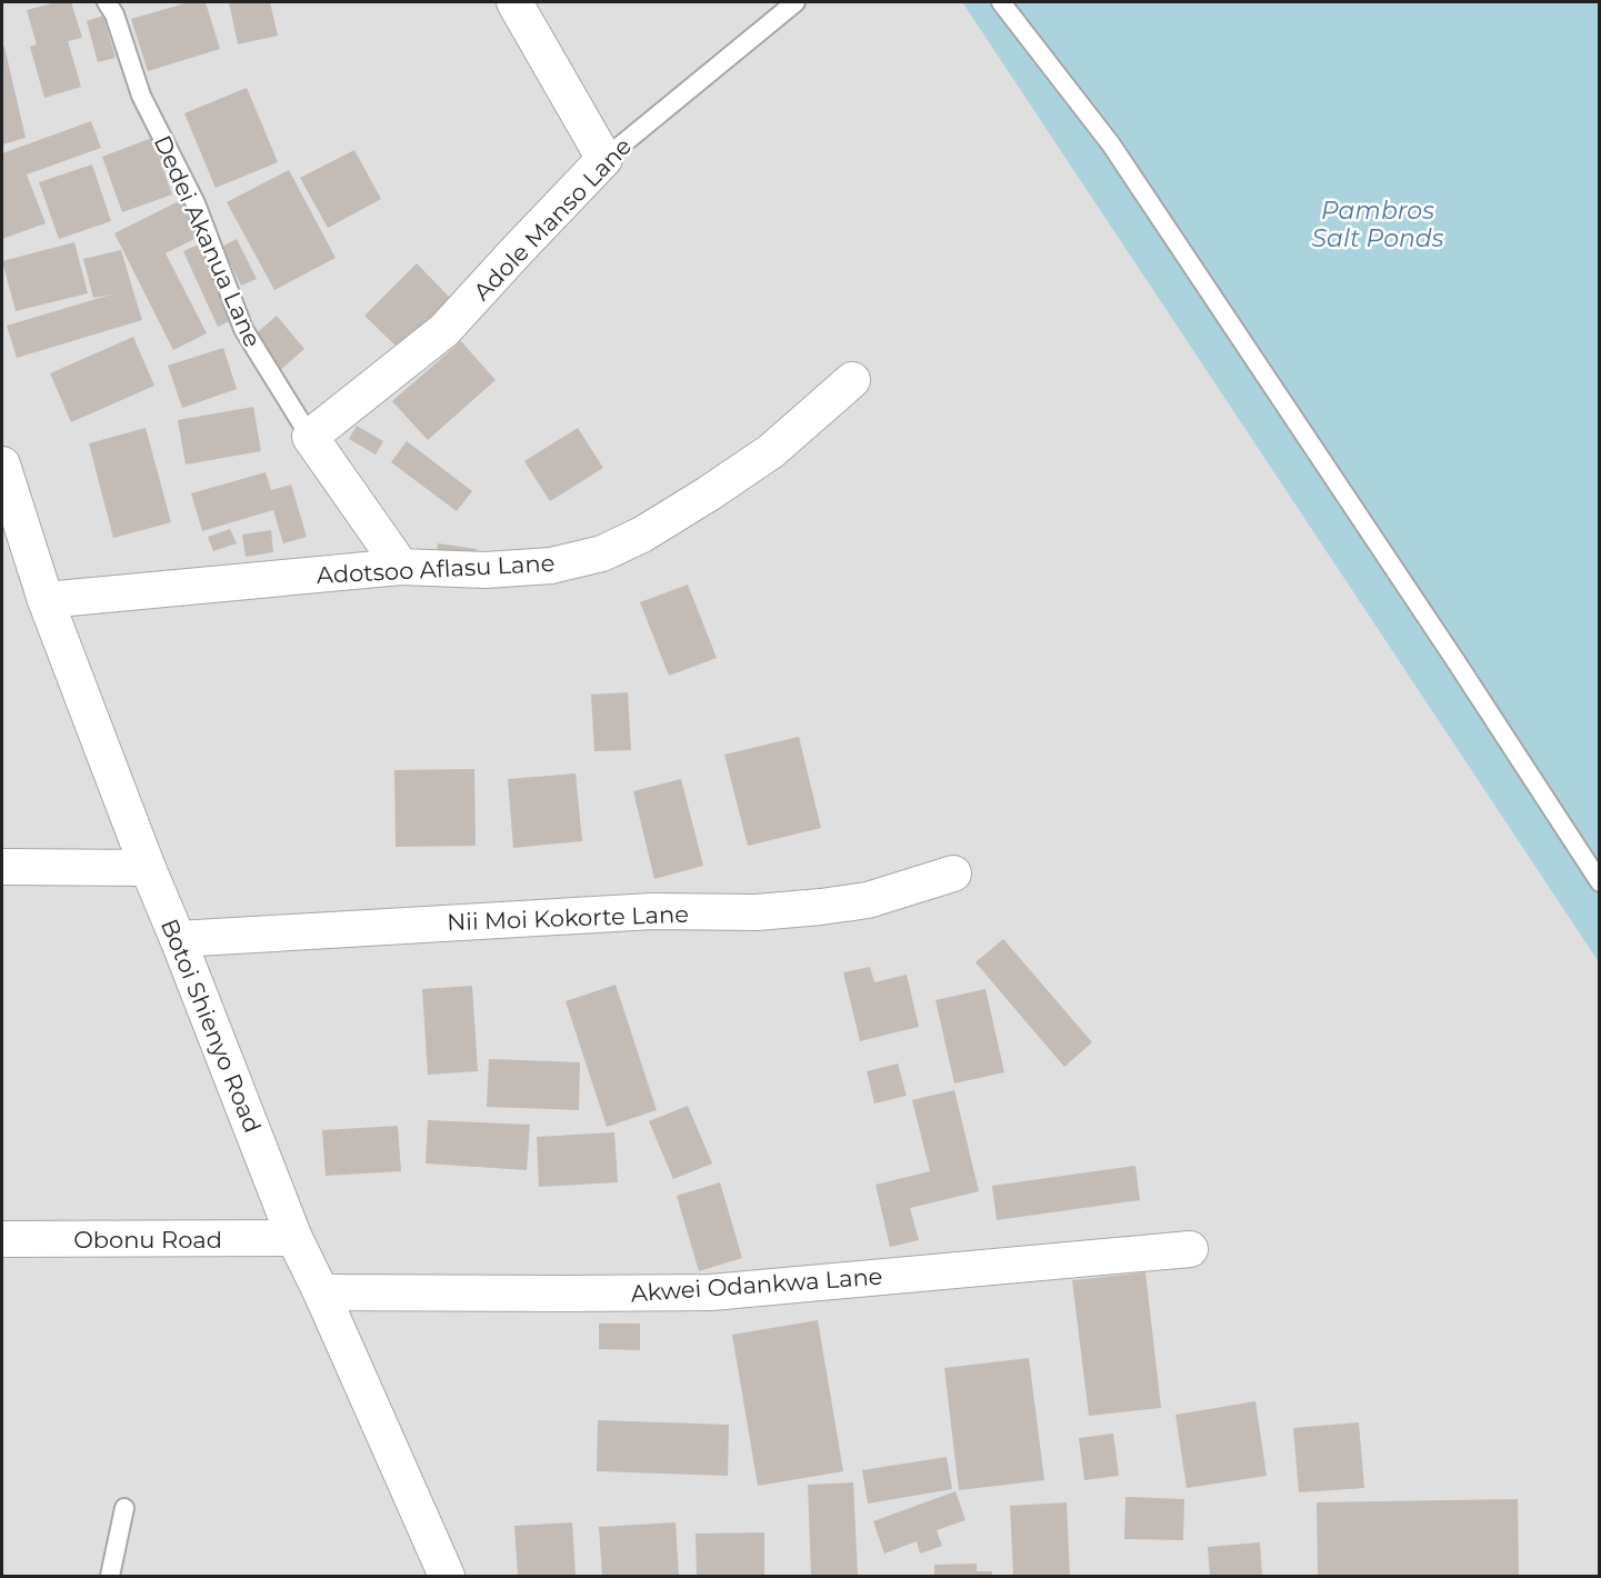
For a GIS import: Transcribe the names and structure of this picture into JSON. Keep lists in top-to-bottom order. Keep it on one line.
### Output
{"streets":{"street":["Adole Manso Lane","Dedei Akanua Lane","Adotsoo Aflasu Lane","Nii Moi Kokorte Lane","Botoi Shienyo Road","Obonu Road","Akwei Odankwa Lane"]},"crossings":[["Adole Manso Lane","Dedei Akanua Lane"],["Dedei Akanua Lane","Adotsoo Aflasu Lane"],["Adotsoo Aflasu Lane","Botoi Shienyo Road"],["Nii Moi Kokorte Lane","Botoi Shienyo Road"],["Botoi Shienyo Road","Obonu Road"],["Botoi Shienyo Road","Akwei Odankwa Lane"]],"water":["Pambros Salt Ponds"]}
